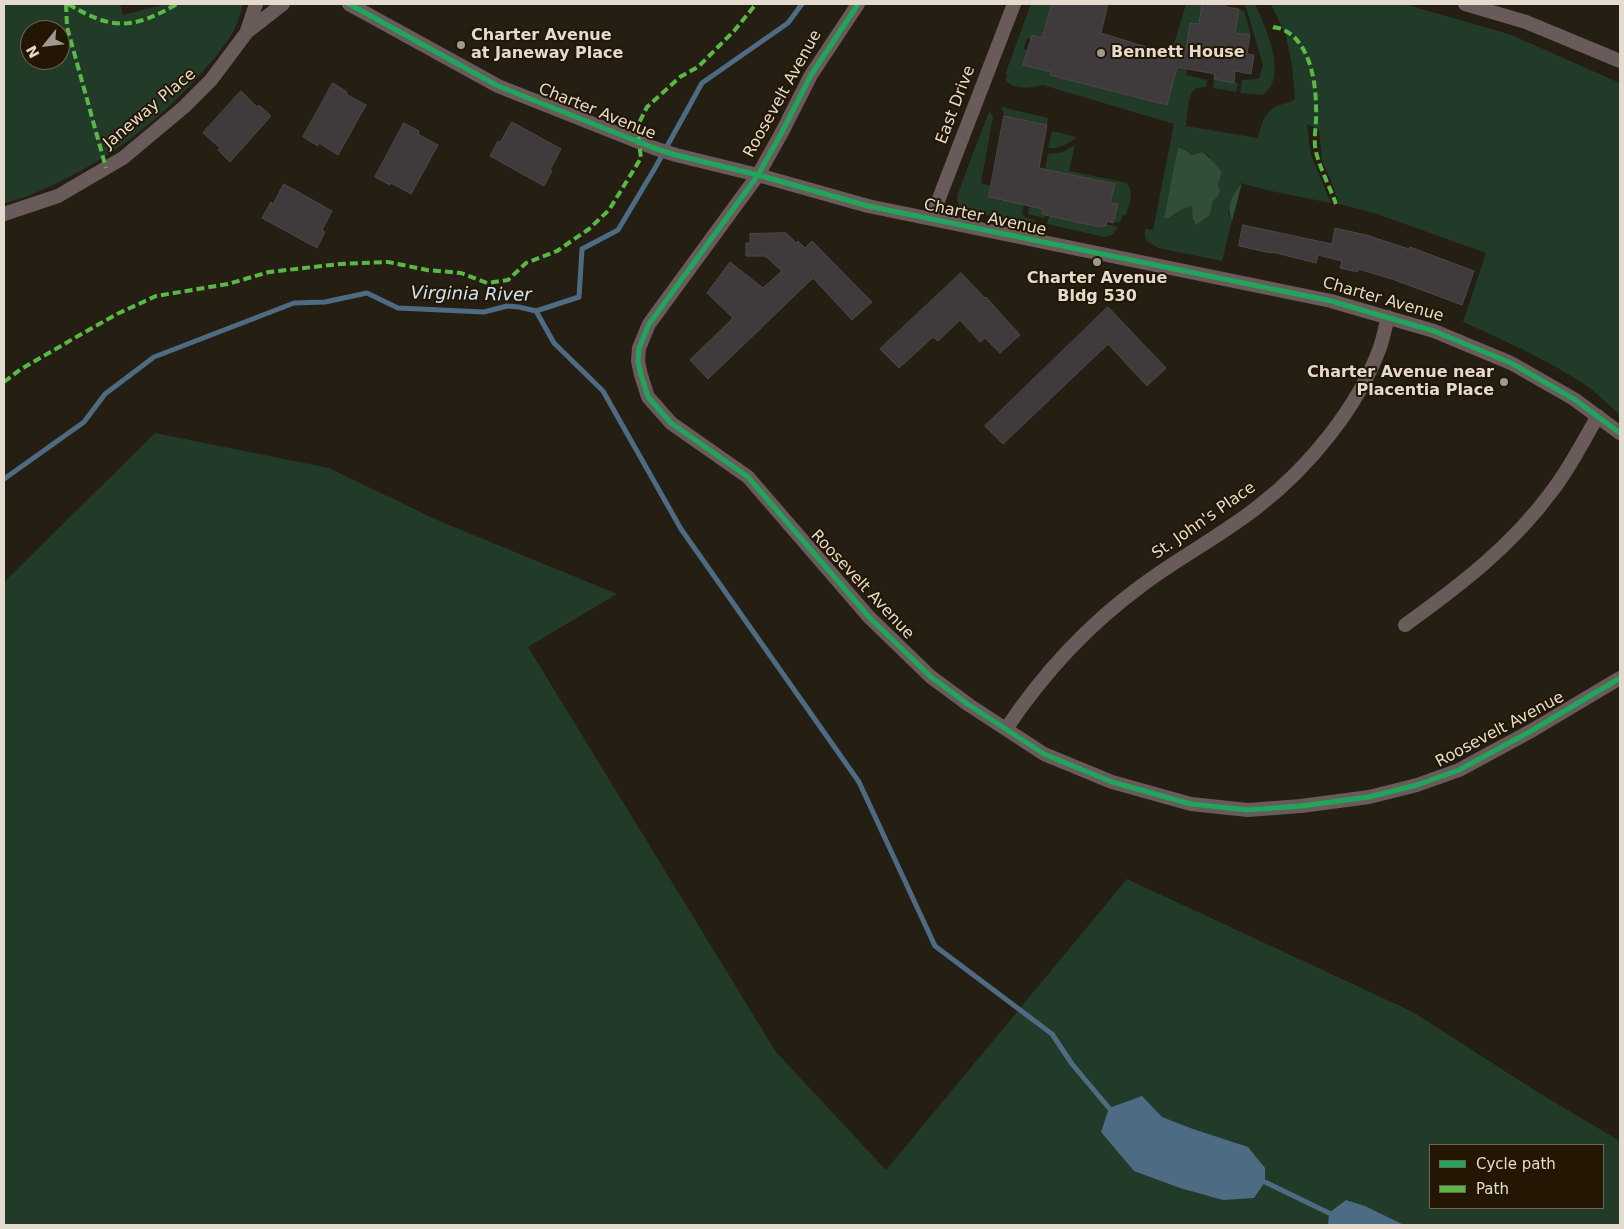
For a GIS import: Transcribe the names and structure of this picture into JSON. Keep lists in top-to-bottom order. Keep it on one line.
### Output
{"streets":{"street":["Roosevelt Avenue","East Drive","Janeway Place","Charter Avenue","St. John's Place"]},"crossings":[["Roosevelt Avenue","Charter Avenue"],["Roosevelt Avenue","St. John's Place"],["East Drive","Charter Avenue"],["Charter Avenue","St. John's Place"]],"water":["Virginia River"],"places":["Charter Avenue at Janeway Place","Bennett House","Charter Avenue Bldg 530","Charter Avenue near Placentia Place"],"legend":["Cycle path","Path"],"north":"bottom left"}
